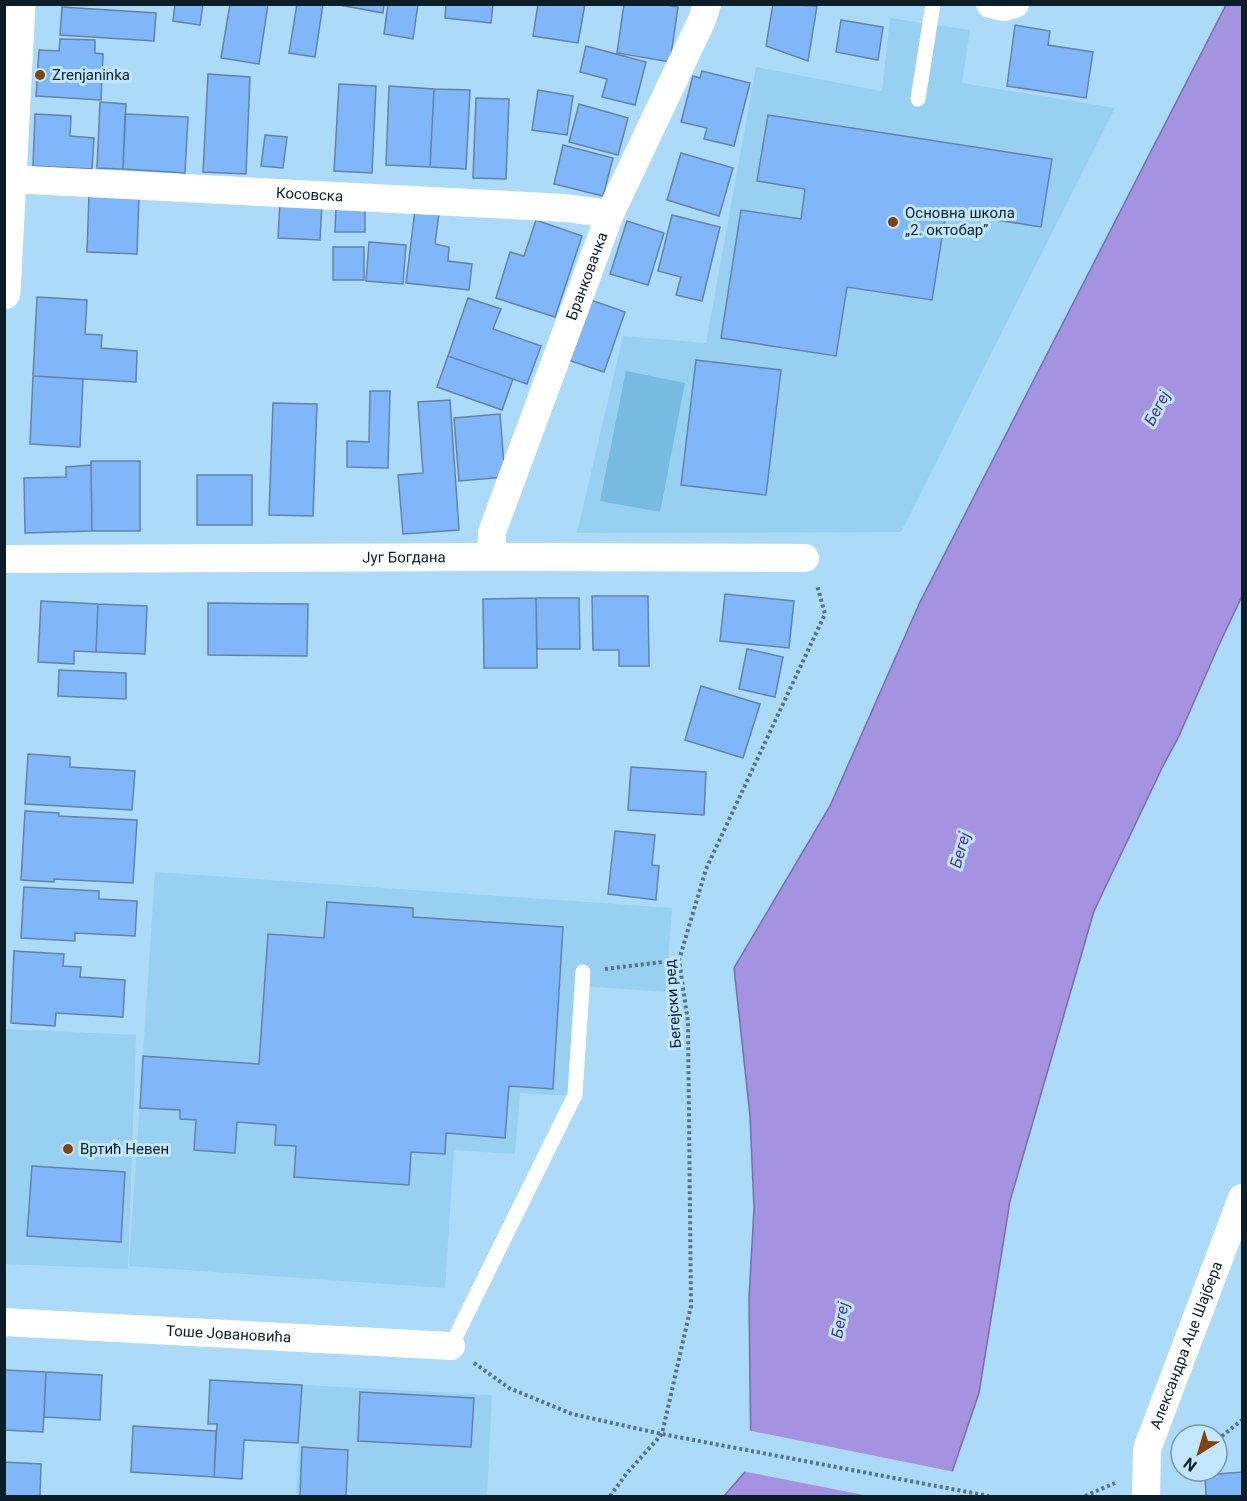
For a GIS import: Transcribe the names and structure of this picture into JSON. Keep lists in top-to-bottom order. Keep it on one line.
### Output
{"streets":{"street":["Косовска","Бранковачка","Југ Богдана","Тоше Јовановића","Александра Аце Шајбера"],"path":["Бегејски ред"]},"crossings":[["Косовска","Бранковачка"],["Бранковачка","Југ Богдана"],["Југ Богдана","Бегејски ред"]],"water":["Бегеј"],"places":["Zrenjaninka","Основна школа „2. октобар”","Вртић Невен"],"north":"bottom left"}
